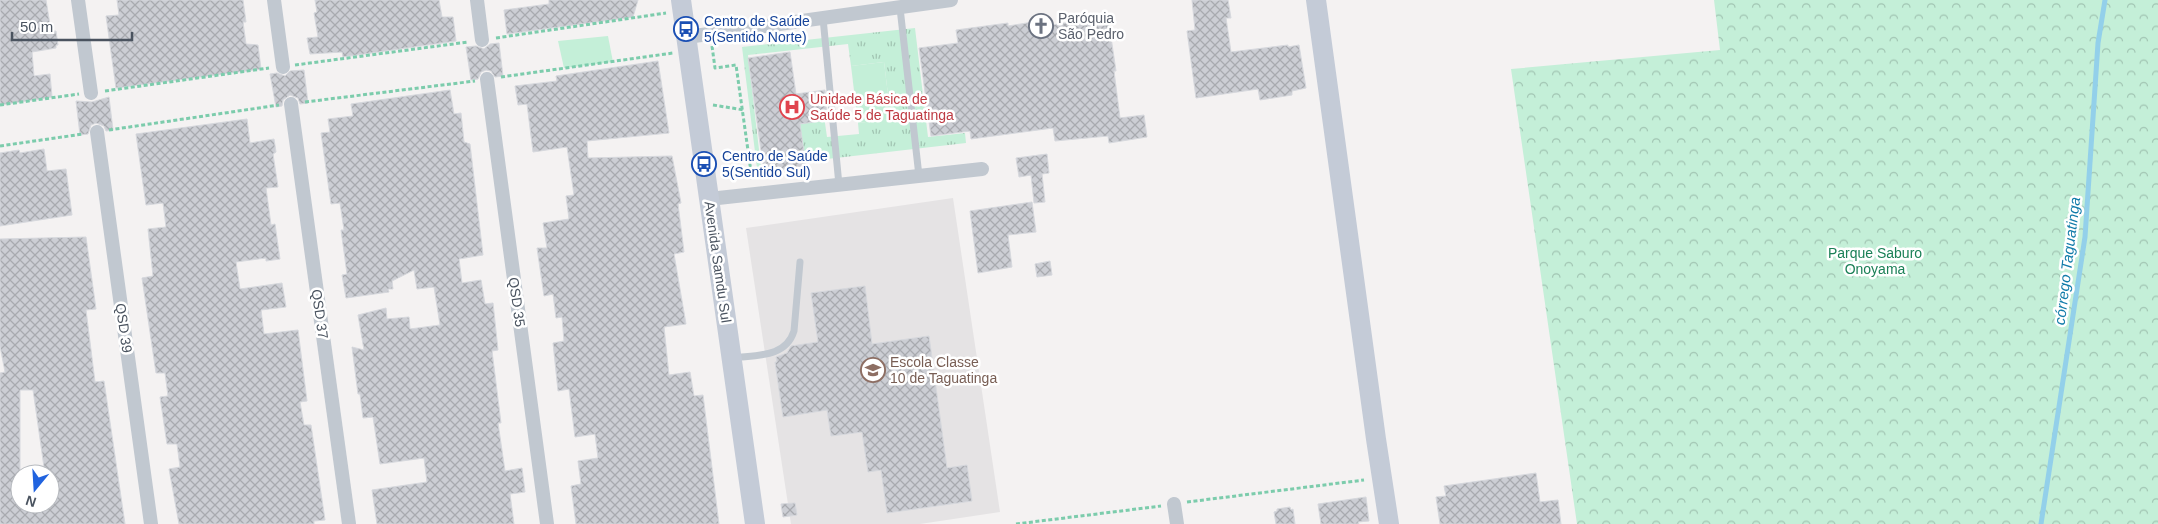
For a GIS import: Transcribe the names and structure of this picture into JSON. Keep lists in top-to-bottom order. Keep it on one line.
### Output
{"streets":{"street":["Avenida Samdu Sul","QSD 35","QSD 37","QSD 39"]},"water":["córrego Taguatinga"],"parks":["Parque Saburo Onoyama"],"places":{"church":["Paróquia São Pedro"],"bus stop":["Centro de Saúde 5(Sentido Norte)","Centro de Saúde 5(Sentido Sul)"],"hospital":["Unidade Básica de Saúde 5 de Taguatinga"],"school or university":["Escola Classe 10 de Taguatinga"]},"scale_bar":"50 m","north":"bottom"}
